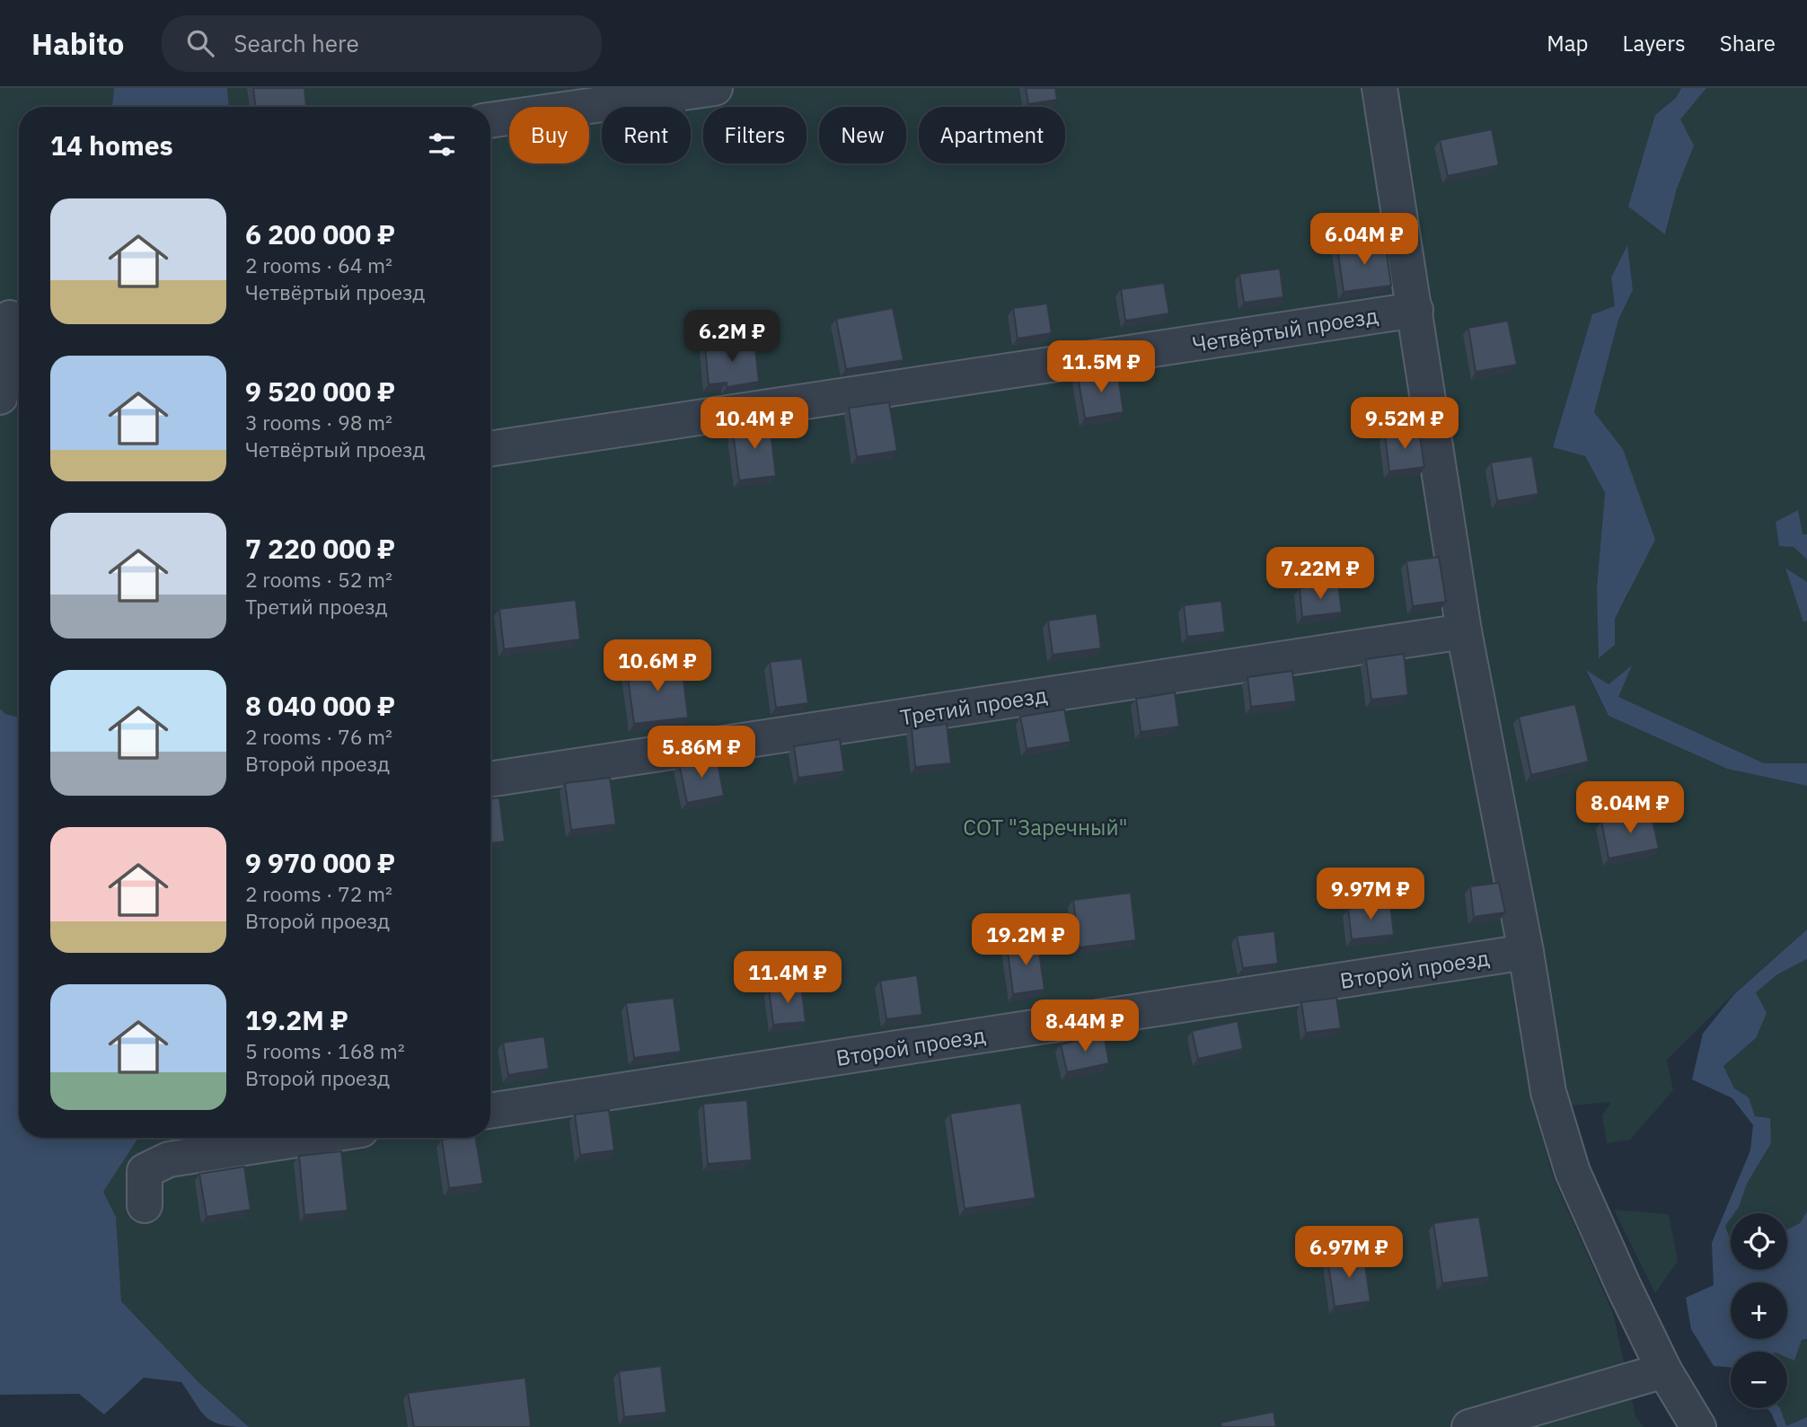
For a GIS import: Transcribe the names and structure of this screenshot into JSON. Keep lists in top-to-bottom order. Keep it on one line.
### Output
{"streets":{"street":["Четвёртый проезд","Третий проезд","Второй проезд"]},"parks":["СОТ \"Заречный\""],"page":{"header":"Habito","search":"Search here","nav":["Map","Layers","Share"],"chip":["Buy","Rent","Filters","New","Apartment"],"heading":"14 homes","list":[{"name":"6 200 000 ₽","note":"2 rooms · 64 m² · Четвёртый проезд"},{"name":"9 520 000 ₽","note":"3 rooms · 98 m² · Четвёртый проезд"},{"name":"7 220 000 ₽","note":"2 rooms · 52 m² · Третий проезд"},{"name":"8 040 000 ₽","note":"2 rooms · 76 m² · Второй проезд"},{"name":"9 970 000 ₽","note":"2 rooms · 72 m² · Второй проезд"},{"name":"19.2M ₽","note":"5 rooms · 168 m² · Второй проезд"}],"price":["6.04M ₽","6.2M ₽","11.5M ₽","10.4M ₽","9.52M ₽","7.22M ₽","10.6M ₽","5.86M ₽","8.04M ₽","9.97M ₽","19.2M ₽","11.4M ₽","8.44M ₽","6.97M ₽"],"map_buttons":["+","−"]}}
